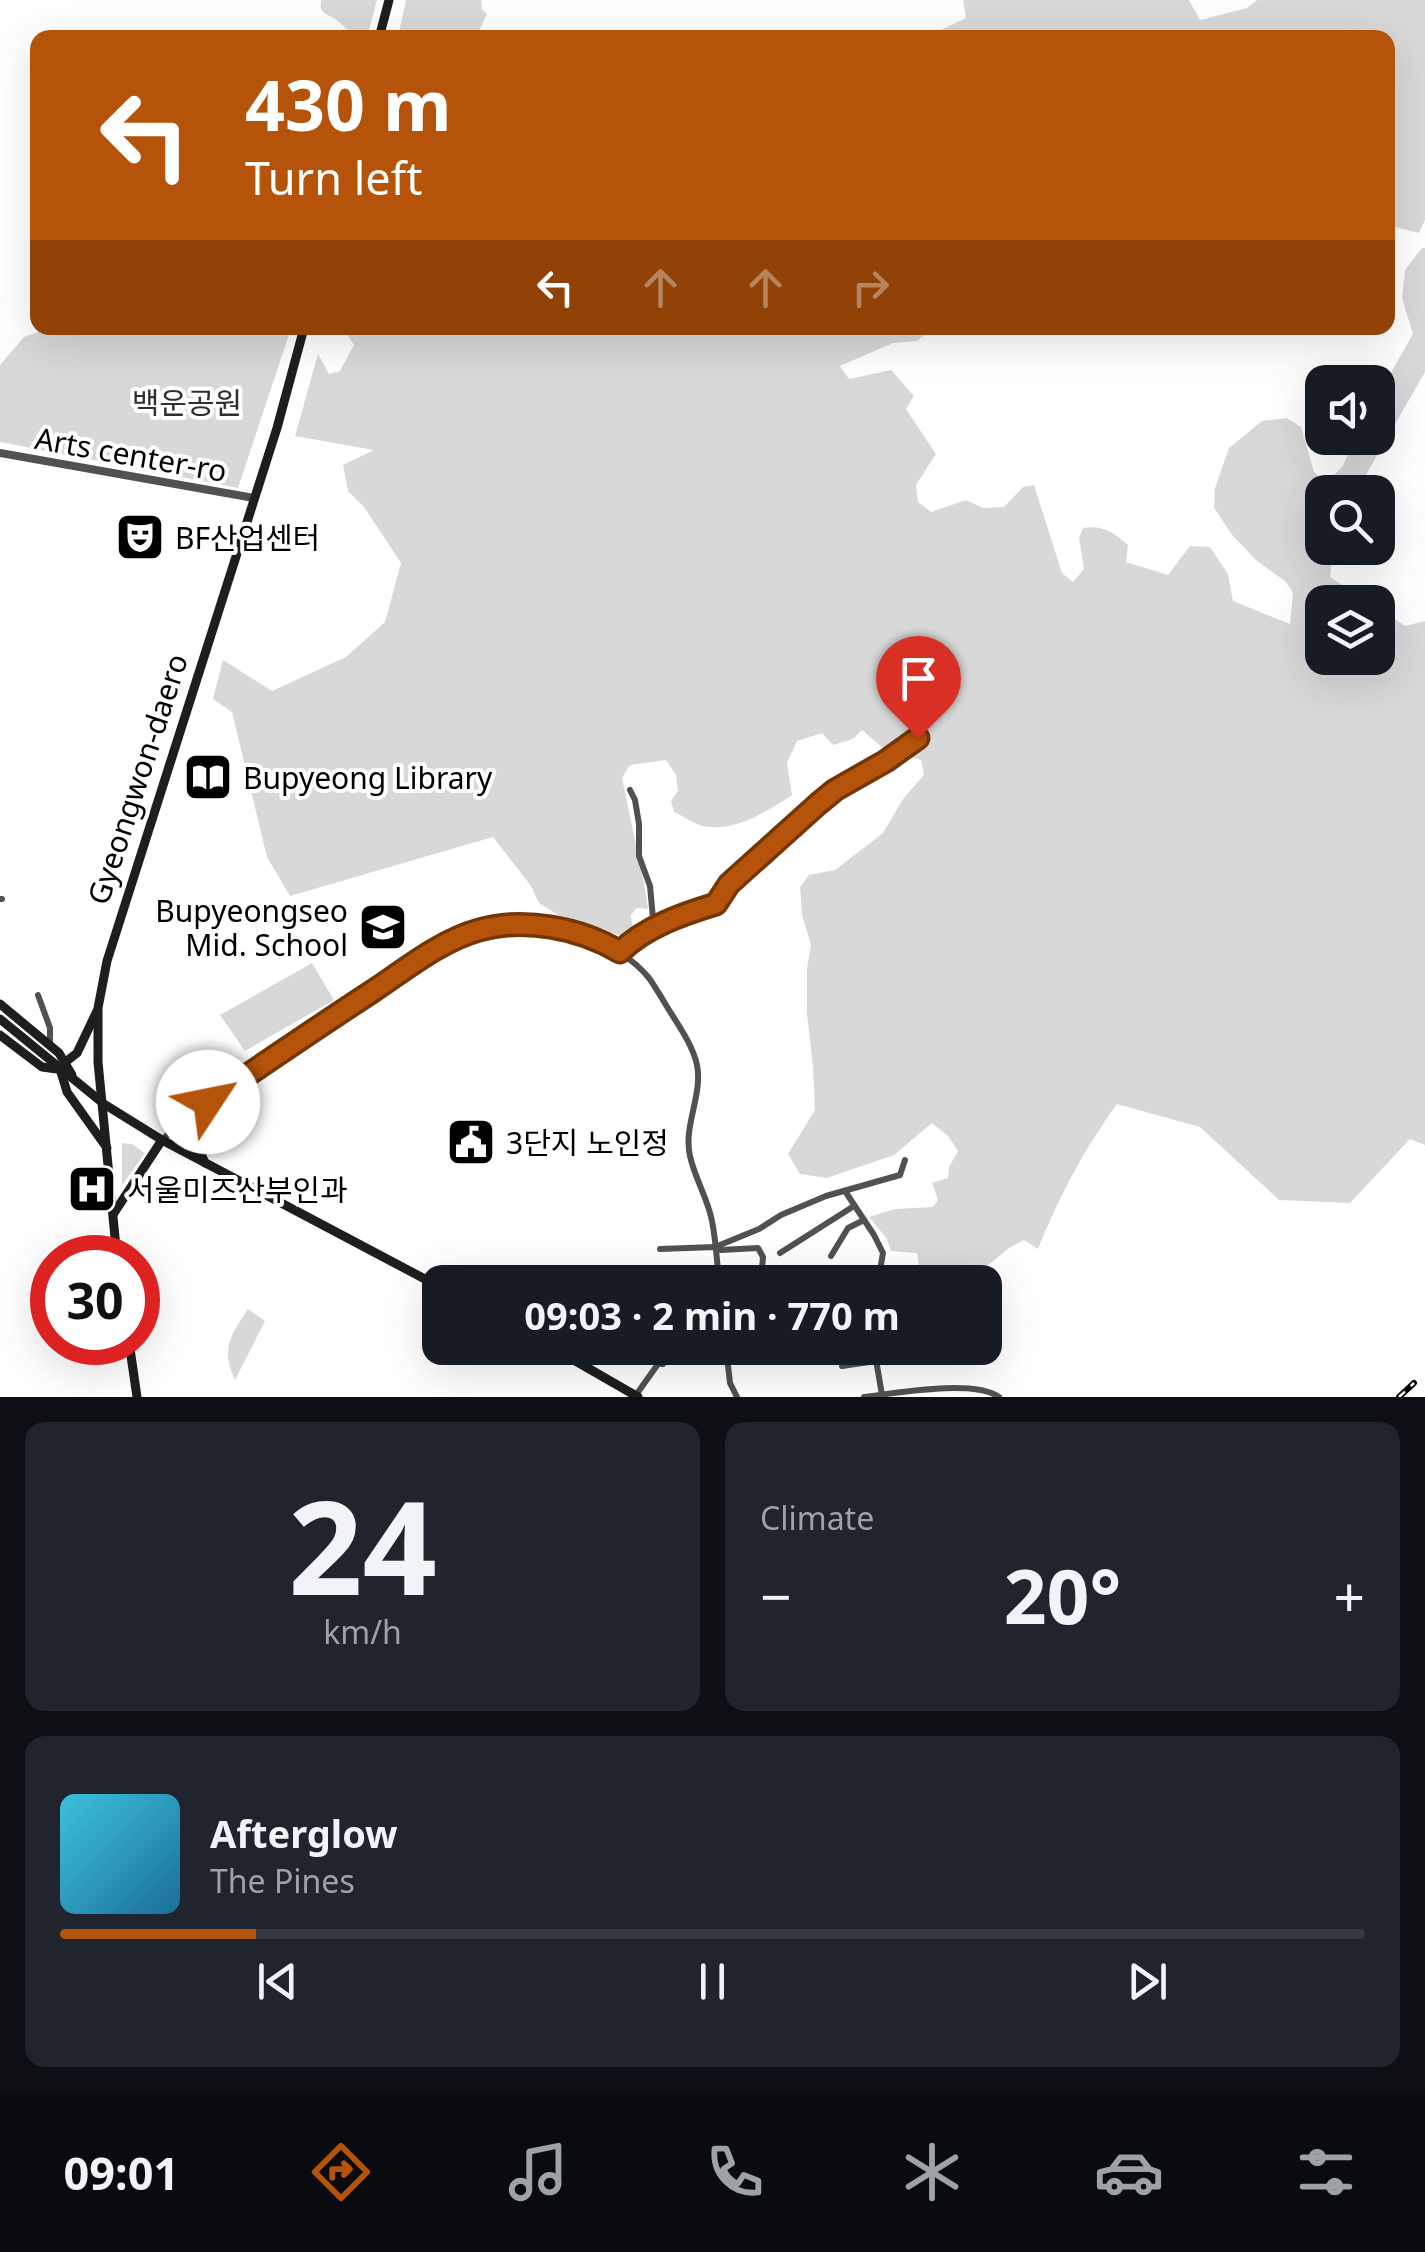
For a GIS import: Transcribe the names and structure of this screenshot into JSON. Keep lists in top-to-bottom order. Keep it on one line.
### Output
{"streets":{"main road":["Gyeongwon-daero"],"street":["Arts center-ro"]},"crossings":[["Arts center-ro","Gyeongwon-daero"]],"parks":["백운공원"],"places":{"theatre":["BF산업센터"],"library":["Bupyeong Library"],"school or university":["Bupyeongseo Mid. School"],"public building":["3단지 노인정"],"hospital":["서울미즈산부인과"]},"page":{"turn":["430 m","Turn left"],"limit":"30","trip":"09:03 · 2 min · 770 m","tile":[["24","km/h"],"Climate"],"heat":["−","20°","+"],"song":["Afterglow","The Pines"],"tabs":"09:01"}}
